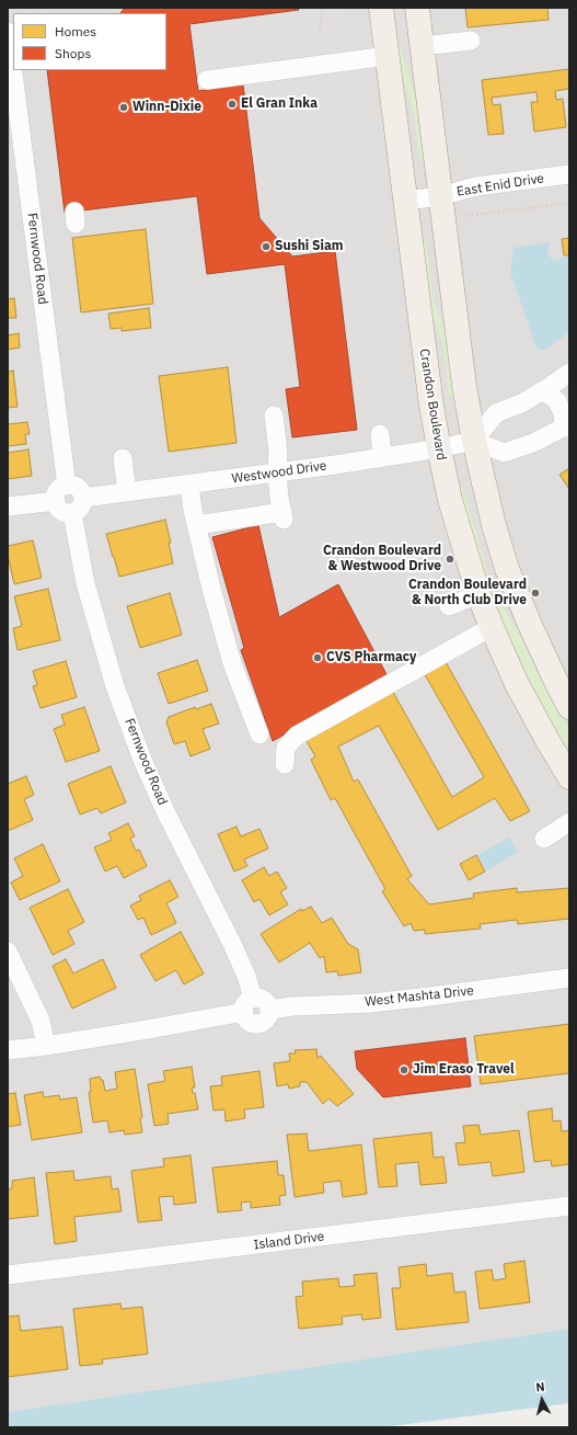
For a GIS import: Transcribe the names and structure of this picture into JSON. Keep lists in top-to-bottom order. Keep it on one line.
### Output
{"streets":{"main road":["Crandon Boulevard"],"street":["East Enid Drive","Fernwood Road","Westwood Drive","West Mashta Drive","Island Drive"]},"crossings":[["East Enid Drive","Crandon Boulevard"],["Fernwood Road","Westwood Drive"],["Fernwood Road","West Mashta Drive"],["Crandon Boulevard","Westwood Drive"]],"places":["El Gran Inka","Winn-Dixie","Sushi Siam","Crandon Boulevard & Westwood Drive","Crandon Boulevard & North Club Drive","CVS Pharmacy","Jim Eraso Travel"],"legend":["Homes","Shops"],"north":"top"}
